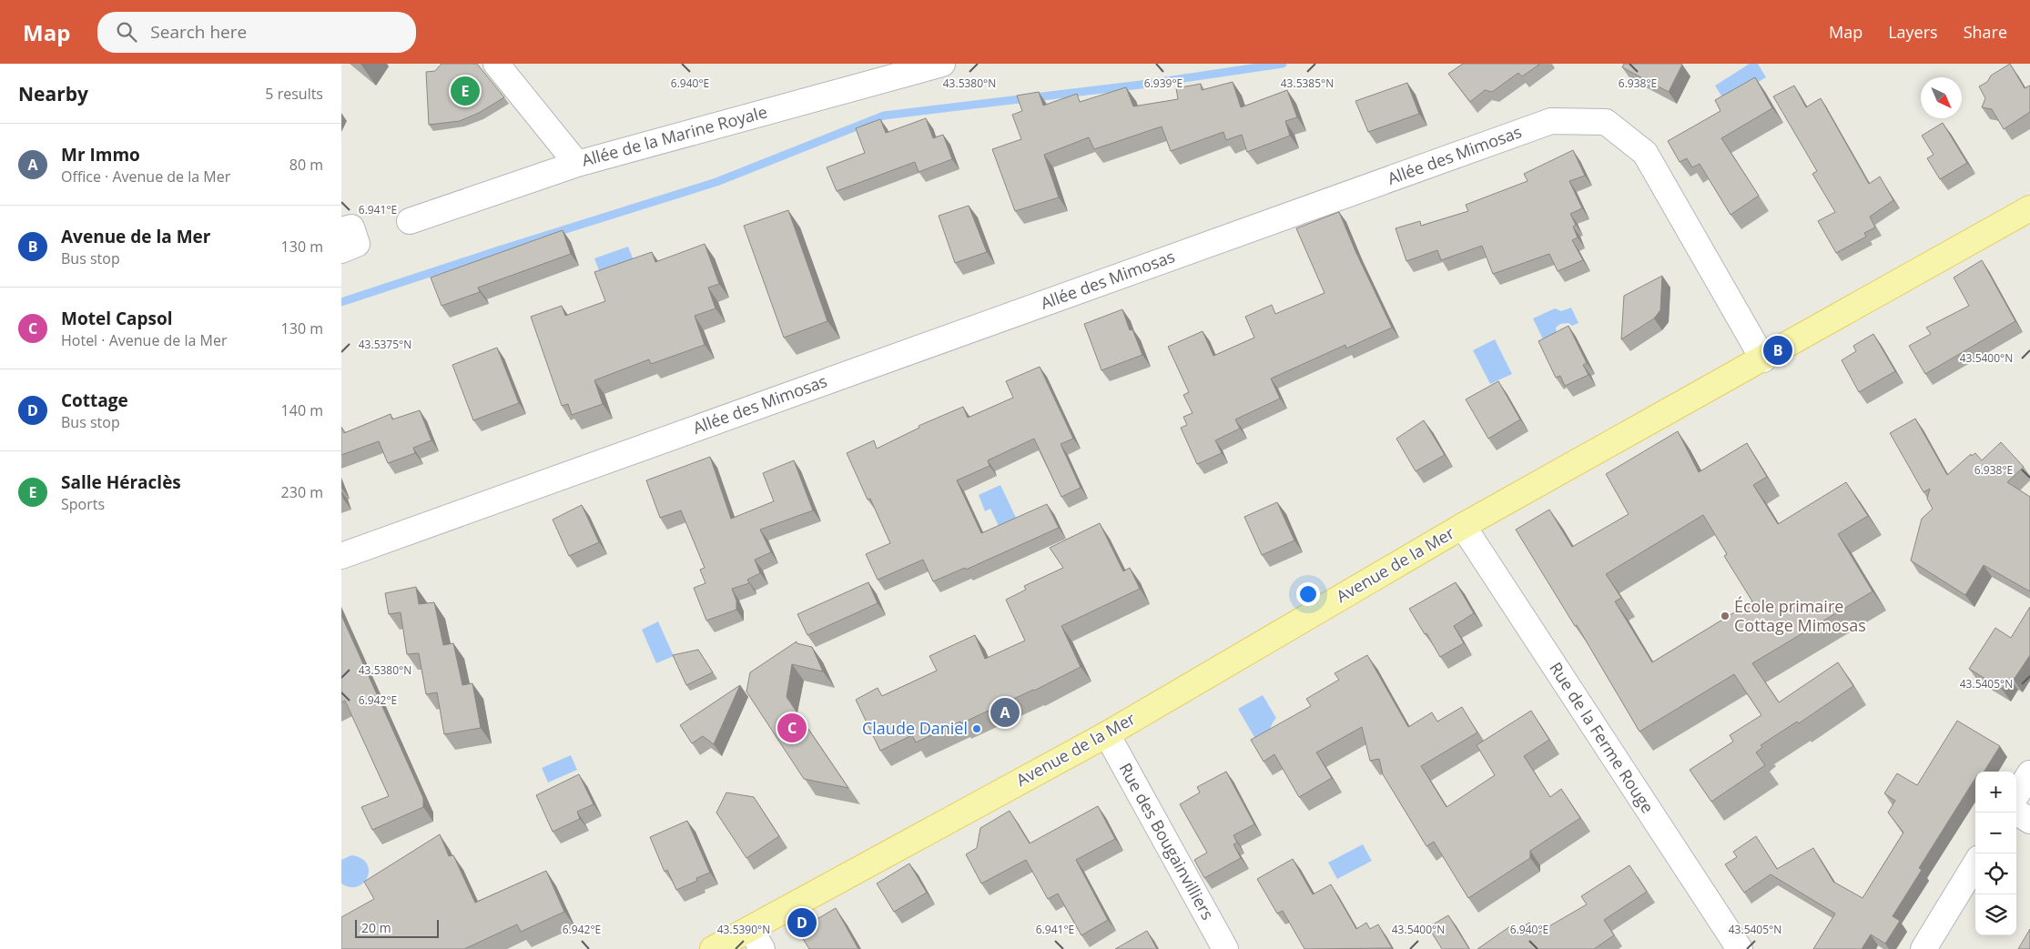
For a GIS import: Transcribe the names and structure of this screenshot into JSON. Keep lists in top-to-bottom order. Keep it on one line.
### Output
{"streets":{"main road":["Avenue de la Mer"],"street":["Allée de la Marine Royale","Allée des Mimosas","Rue de la Ferme Rouge","Rue des Bougainvilliers"]},"crossings":[["Allée des Mimosas","Avenue de la Mer"],["Avenue de la Mer","Rue de la Ferme Rouge"],["Avenue de la Mer","Rue des Bougainvilliers"]],"places":["École primaire Cottage Mimosas","Claude Daniel"],"scale_bar":"20 m","north":"bottom right","page":{"header":"Map","search":"Search here","nav":["Map","Layers","Share"],"heading":["Nearby","5 results"],"pins":["E","B","A","C","D"],"list":[{"mark":"A","name":"Mr Immo","note":"Office · Avenue de la Mer","value":"80 m"},{"mark":"B","name":"Avenue de la Mer","note":"Bus stop","value":"130 m"},{"mark":"C","name":"Motel Capsol","note":"Hotel · Avenue de la Mer","value":"130 m"},{"mark":"D","name":"Cottage","note":"Bus stop","value":"140 m"},{"mark":"E","name":"Salle Héraclès","note":"Sports","value":"230 m"}],"map_buttons":["+","−"],"scale":"20 m"},"coordinates":["43.5380°N","43.5385°N","6.940°E","6.939°E","6.938°E","6.941°E","43.5375°N","43.5400°N","43.5405°N","6.942°E","43.5390°N"]}
